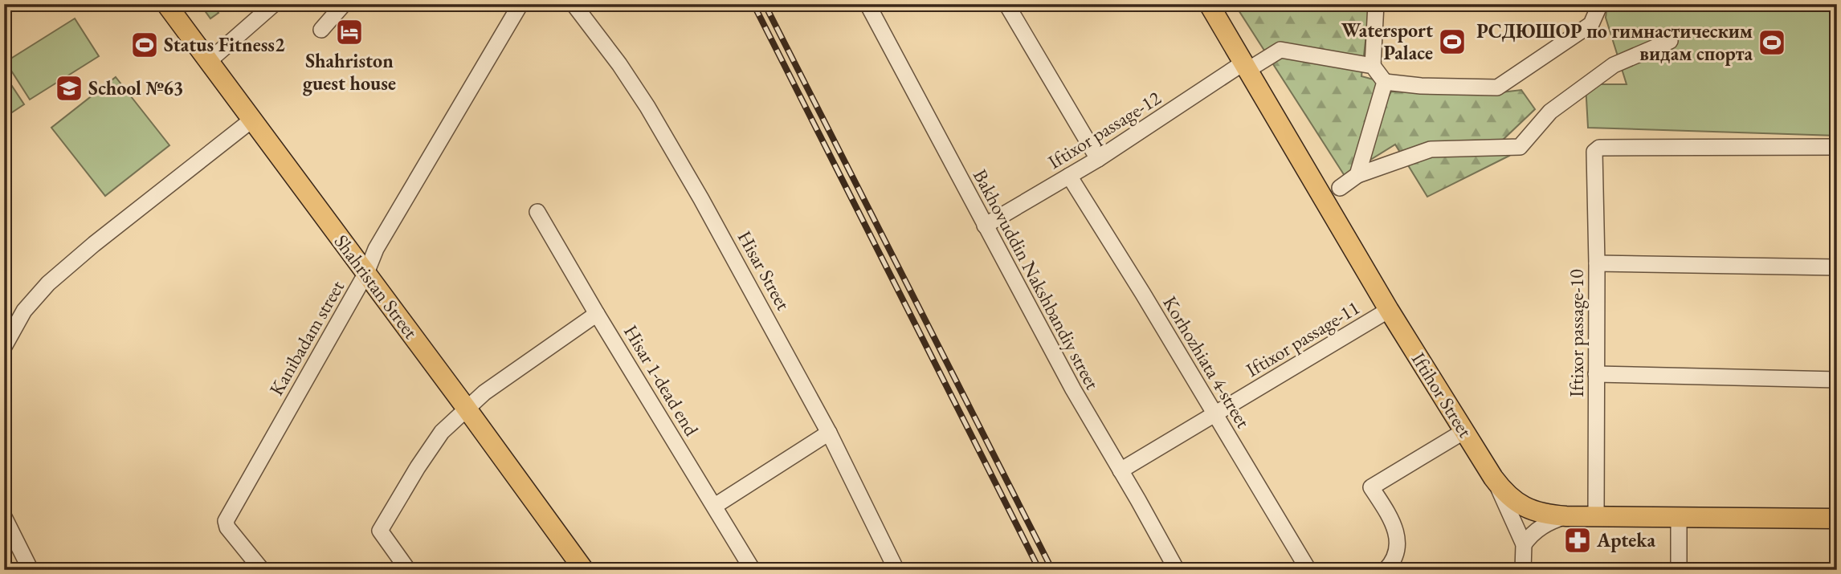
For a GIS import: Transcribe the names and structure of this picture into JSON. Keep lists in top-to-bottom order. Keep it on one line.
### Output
{"streets":{"main road":["Shahristan Street","Iftihor Street"],"street":["Iftixor passage-12","Hisar Street","Bakhovuddin Nakshbandiy street","Iftixor passage-10","Kanibadam street","Iftixor passage-11","Korhozhiаta 4-street","Hisar 1-dead end"]},"crossings":[["Iftixor passage-12","Bakhovuddin Nakshbandiy street"],["Iftixor passage-12","Korhozhiаta 4-street"],["Iftixor passage-12","Iftihor Street"],["Bakhovuddin Nakshbandiy street","Iftixor passage-11"],["Shahristan Street","Kanibadam street"],["Iftixor passage-10","Iftihor Street"],["Iftixor passage-11","Korhozhiаta 4-street"],["Iftixor passage-11","Iftihor Street"]],"places":{"hotel":["Shahriston guest house"],"sports":["Watersport Palace","РСДЮШОР по гимнастическим видам спорта","Status Fitness2"],"school or university":["School №63"],"pharmacy":["Apteka"]}}
